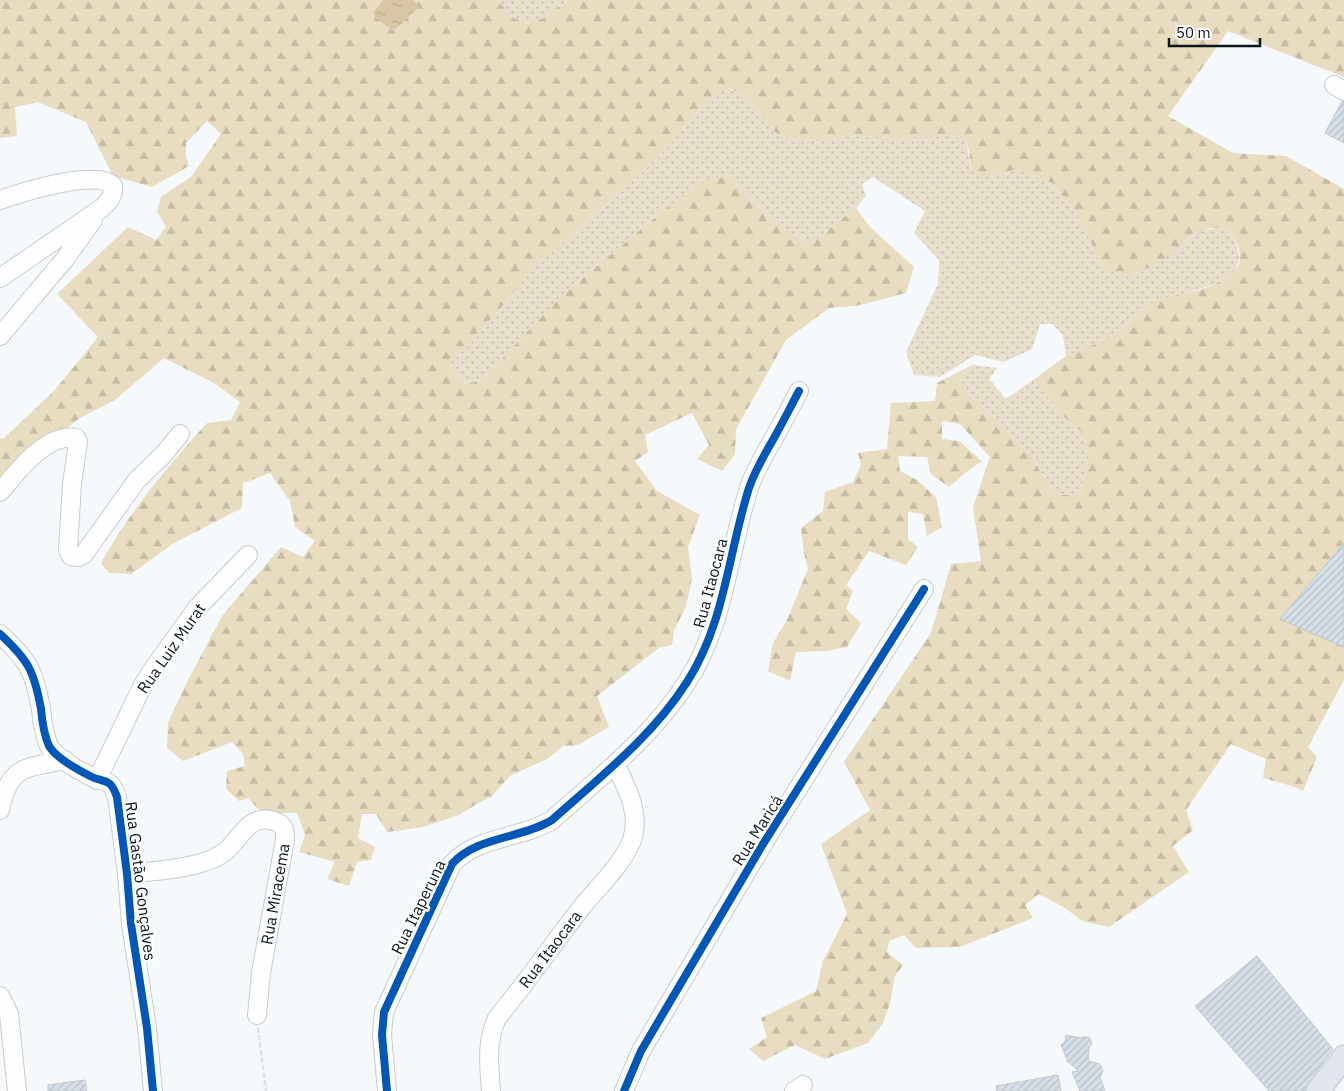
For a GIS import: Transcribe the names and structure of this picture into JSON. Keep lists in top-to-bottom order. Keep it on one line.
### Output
{"streets":{"street":["Rua Itaocara","Rua Luiz Murat","Rua Maricá","Rua Gastão Gonçalves","Rua Miracema","Rua Itaperuna"]},"crossings":[["Rua Itaocara","Rua Itaperuna"],["Rua Luiz Murat","Rua Gastão Gonçalves"],["Rua Gastão Gonçalves","Rua Miracema"]],"scale_bar":"50 m"}
